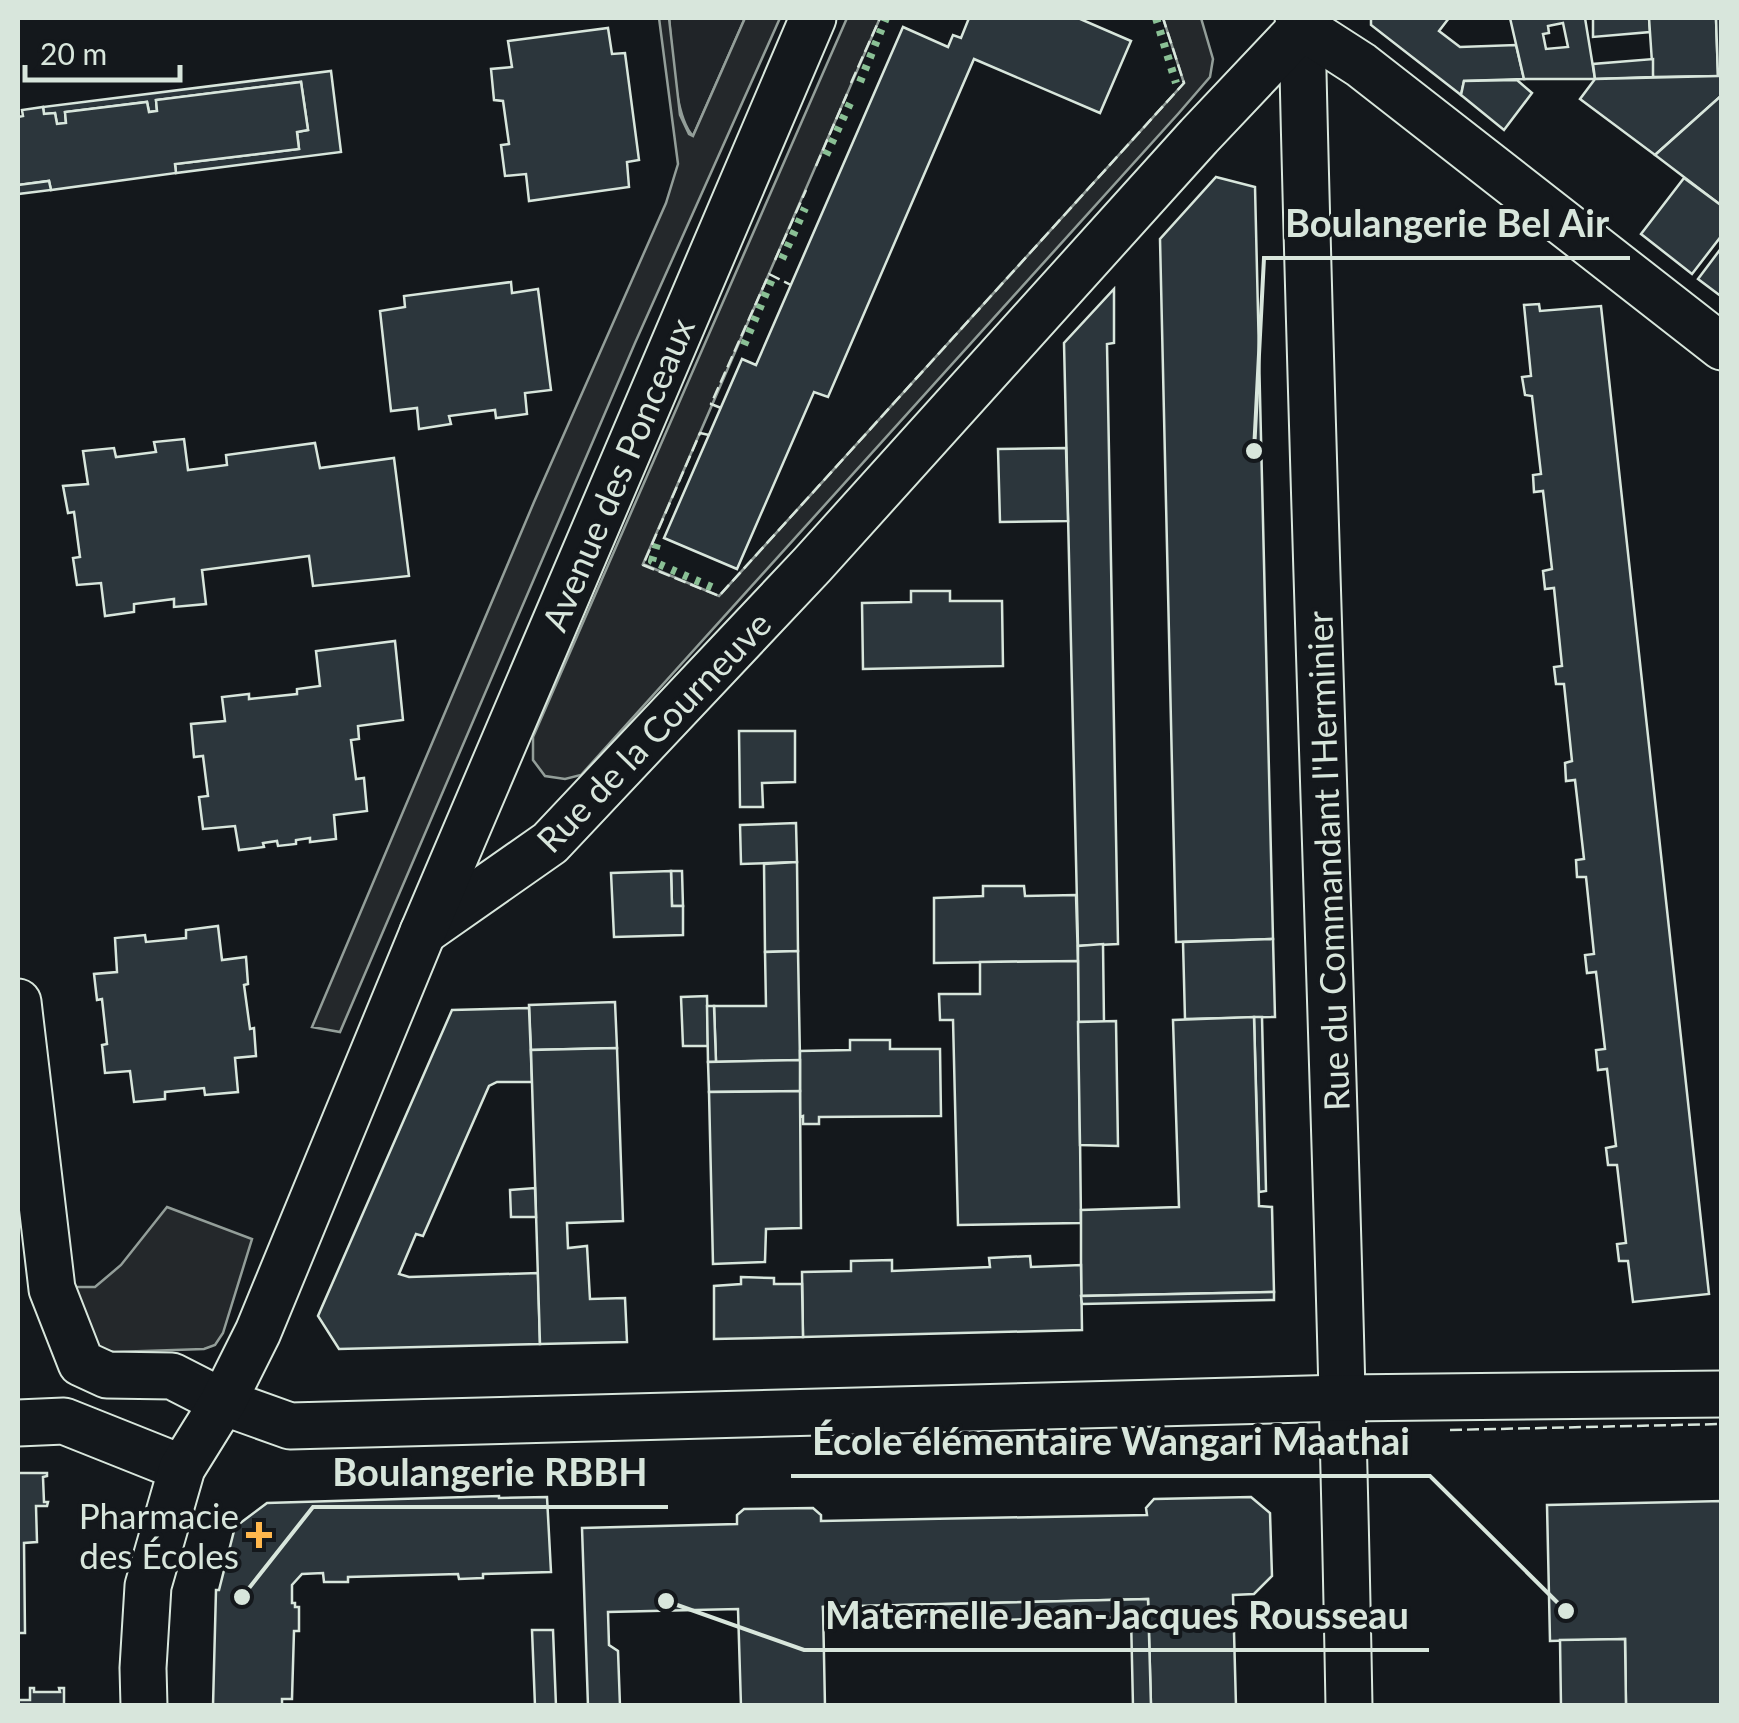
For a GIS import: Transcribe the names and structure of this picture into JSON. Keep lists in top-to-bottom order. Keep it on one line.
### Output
{"streets":{"street":["Avenue des Ponceaux","Rue de la Courneuve","Rue du Commandant l'Herminier"]},"crossings":[["Avenue des Ponceaux","Rue de la Courneuve"],["Rue de la Courneuve","Rue du Commandant l'Herminier"]],"places":{"other":["Boulangerie Bel Air","Boulangerie RBBH","Maternelle Jean-Jacques Rousseau","École élémentaire Wangari Maathai"],"health":["Pharmacie des Écoles"]},"scale_bar":"20 m"}
